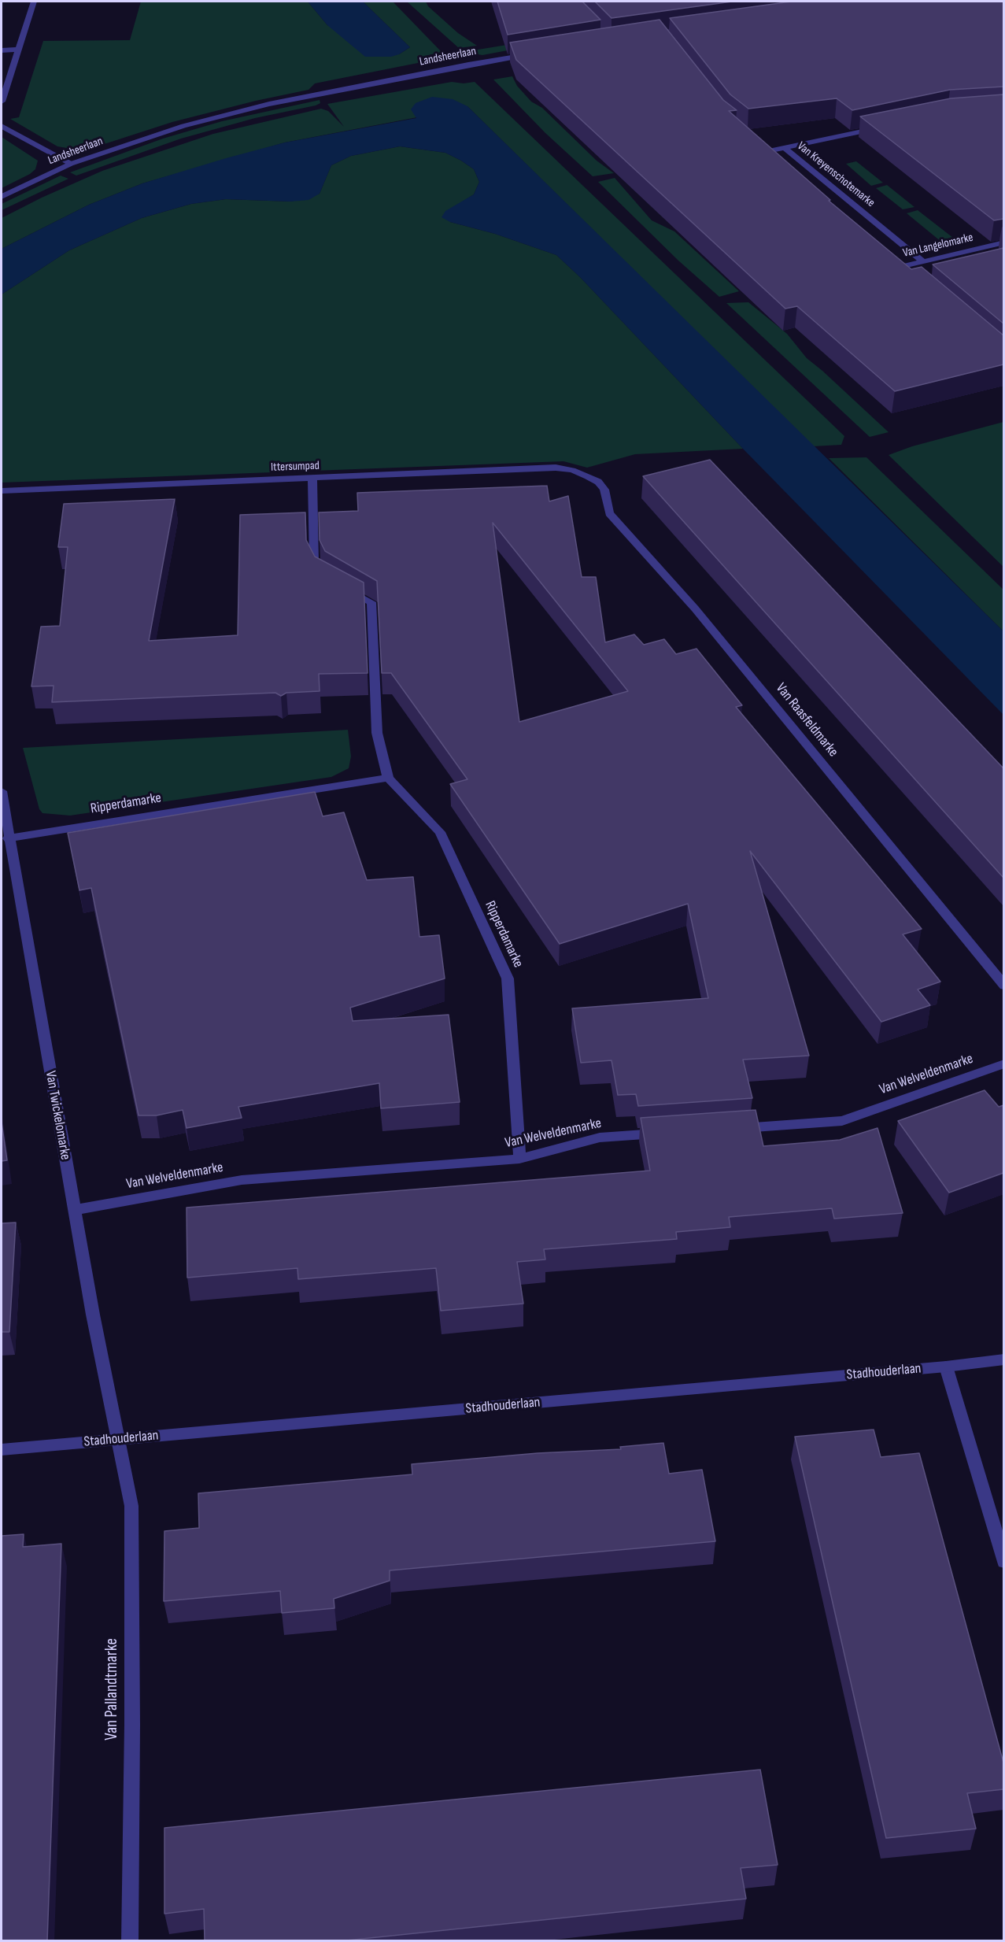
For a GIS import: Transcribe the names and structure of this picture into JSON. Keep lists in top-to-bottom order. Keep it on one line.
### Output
{"streets":{"street":["Landsheerlaan","Van Kreyenschotemarke","Van Langelomarke","Ittersumpad","Van Raasfeldmarke","Ripperdamarke","Van Welveldenmarke","Van Twickelomarke","Stadhouderlaan","Van Pallandtmarke"]},"crossings":[["Van Kreyenschotemarke","Van Langelomarke"],["Ittersumpad","Van Raasfeldmarke"],["Ripperdamarke","Van Welveldenmarke"],["Ripperdamarke","Van Twickelomarke"],["Van Welveldenmarke","Van Twickelomarke"],["Van Twickelomarke","Stadhouderlaan"],["Van Twickelomarke","Van Pallandtmarke"],["Stadhouderlaan","Van Pallandtmarke"]]}
